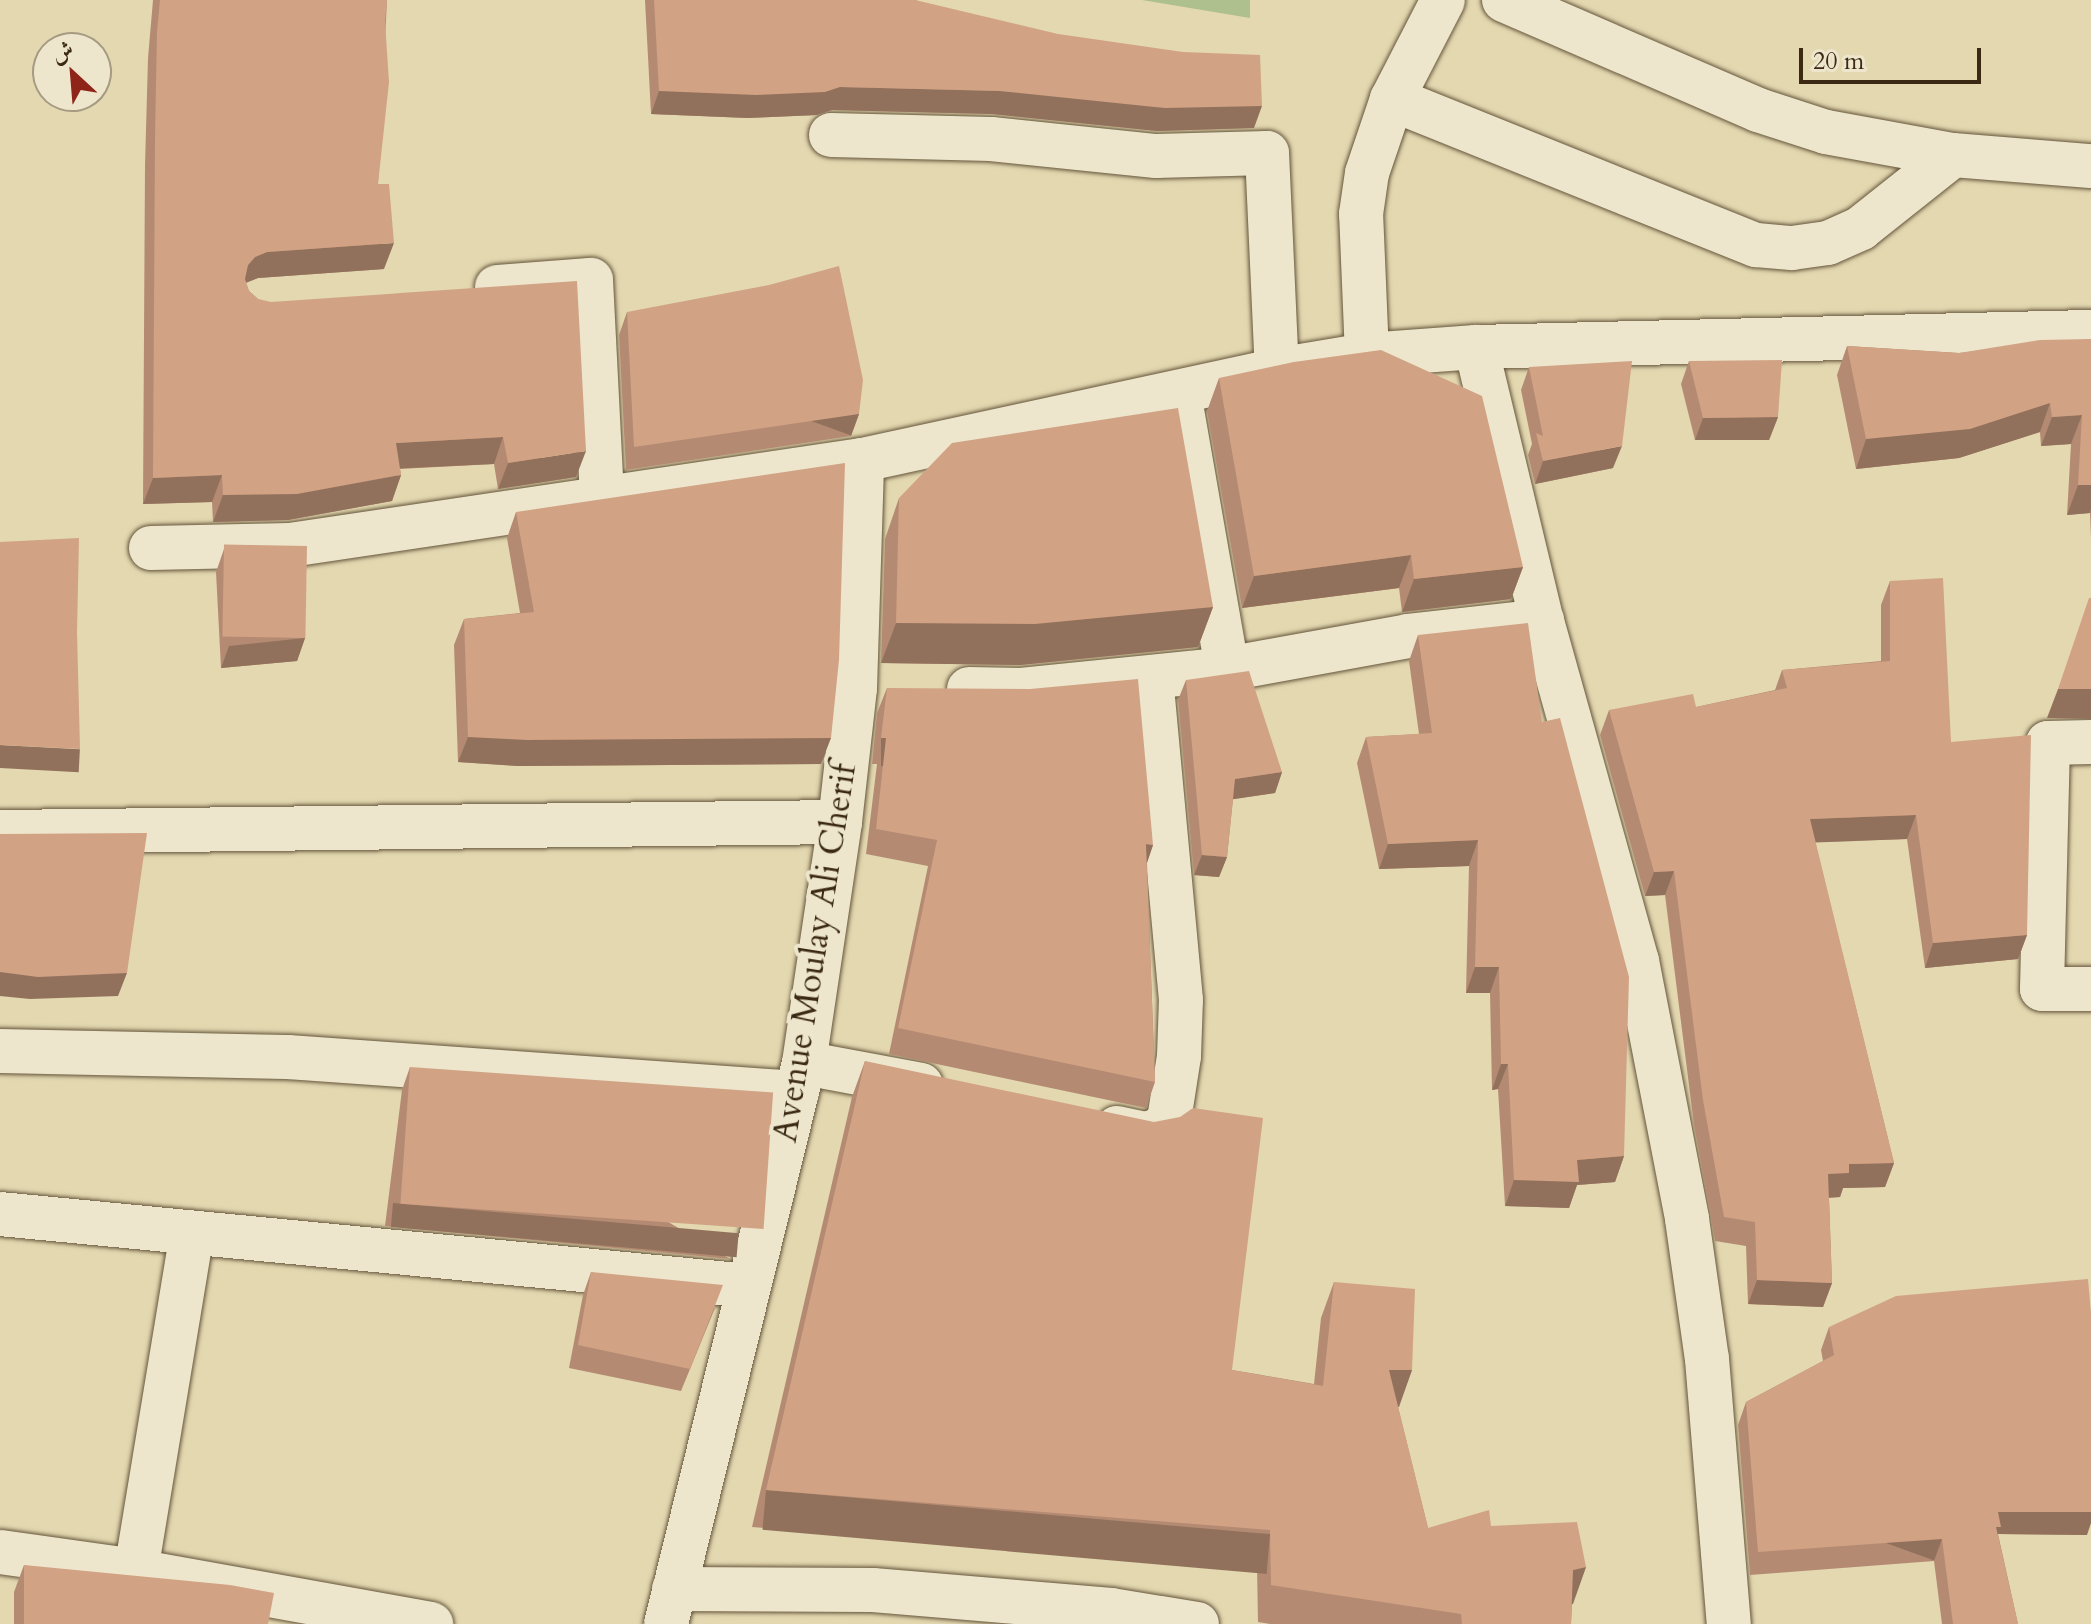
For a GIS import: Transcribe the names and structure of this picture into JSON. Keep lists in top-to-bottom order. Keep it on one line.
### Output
{"streets":{"street":["Avenue Moulay Ali Cherif"]},"scale_bar":"20 m","north":"top left"}
